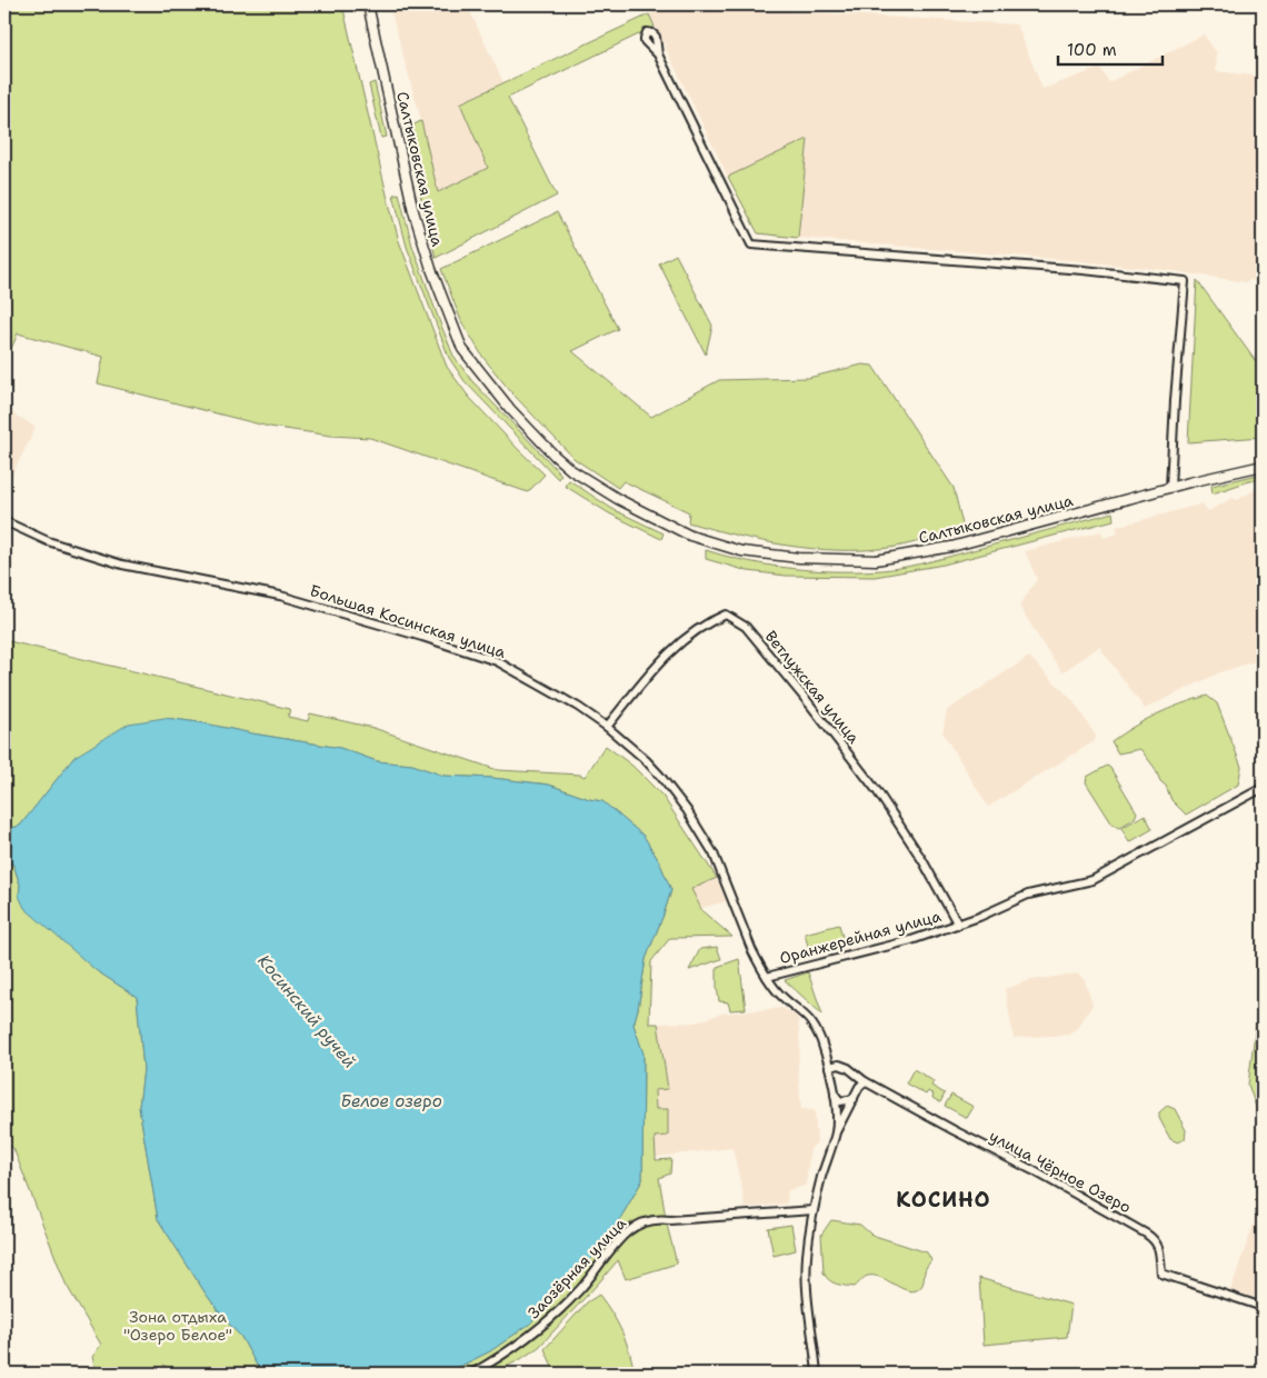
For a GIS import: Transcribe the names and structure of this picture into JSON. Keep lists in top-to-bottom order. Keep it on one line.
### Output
{"streets":{"main road":["Салтыковская улица"],"street":["Большая Косинская улица","Ветлужская улица","Оранжерейная улица","улица Чёрное Озеро","Заозёрная улица"]},"crossings":[["Большая Косинская улица","Ветлужская улица"],["Большая Косинская улица","Оранжерейная улица"],["Большая Косинская улица","улица Чёрное Озеро"],["Большая Косинская улица","Заозёрная улица"],["Ветлужская улица","Оранжерейная улица"]],"districts":["КОСИНО"],"water":["Косинский ручей","Белое озеро"],"parks":["Зона отдыха \"Озеро Белое\""],"scale_bar":"100 m"}
